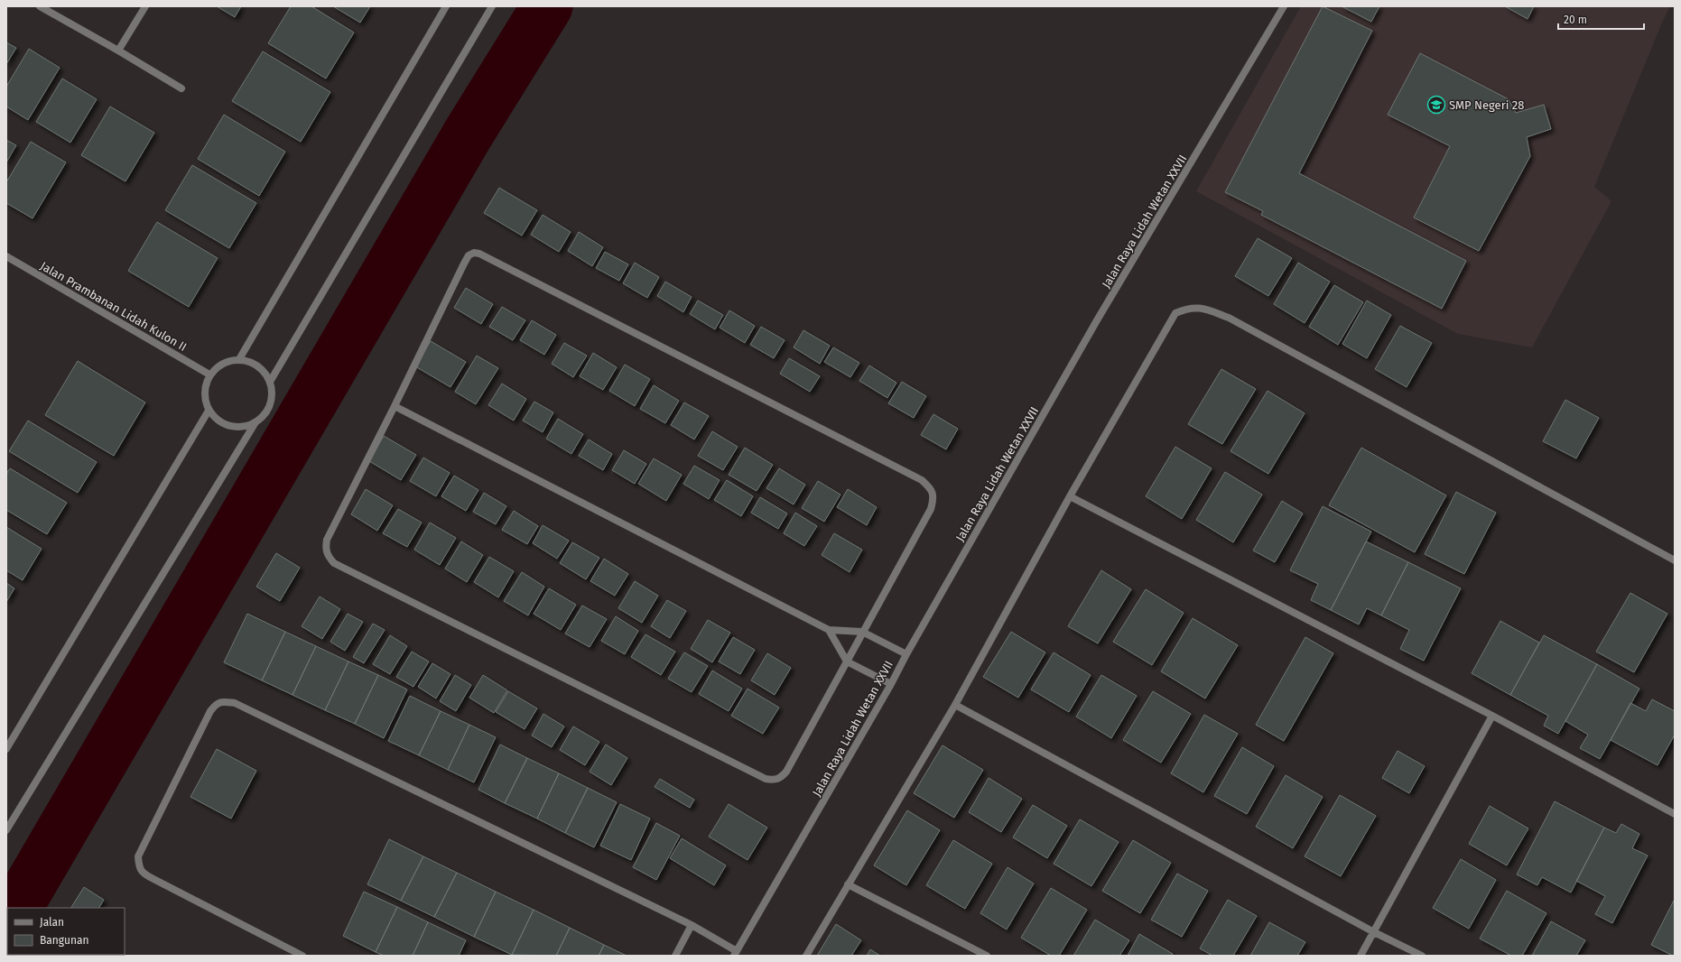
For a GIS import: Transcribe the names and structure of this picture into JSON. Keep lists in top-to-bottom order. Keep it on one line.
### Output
{"streets":{"street":["Jalan Raya Lidah Wetan XXVII","Jalan Prambanan Lidah Kulon II"]},"places":{"school or university":["SMP Negeri 28"]},"legend":["Jalan","Bangunan"],"scale_bar":"20 m"}
